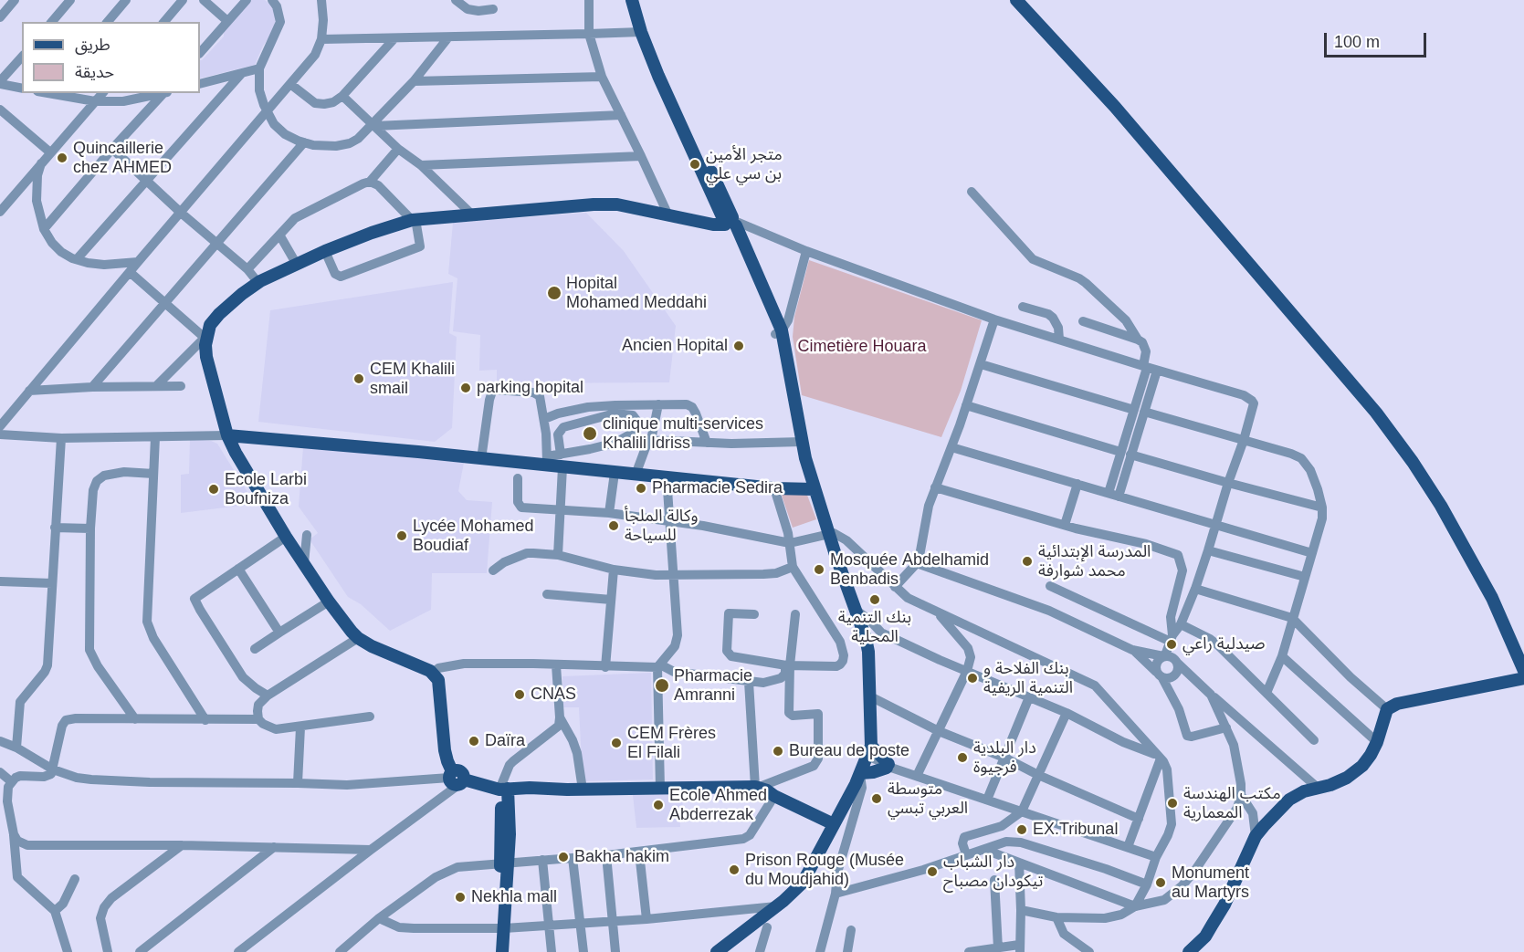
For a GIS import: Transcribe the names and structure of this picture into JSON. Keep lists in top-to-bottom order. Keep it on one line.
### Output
{"parks":["Cimetière Houara"],"places":["Quincaillerie chez AHMED","متجر الأمين بن سي علي","Hopital Mohamed Meddahi","Ancien Hopital","CEM Khalili smail","parking hopital","clinique multi-services Khalili Idriss","Pharmacie Sedira","Ecole Larbi Boufniza","وكالة الملجأ للسياحة","Lycée Mohamed Boudiaf","المدرسة الإبتدائية محمد شوارفة","Mosquée Abdelhamid Benbadis","بنك التنمية المحلية","صيدلية راعي","بنك الفلاحة و التنمية الريفية","Pharmacie Amranni","CNAS","Daïra","CEM Frères El Filali","Bureau de poste","دار البلدية فرجيوة","متوسطة العربي تبسي","مكتب الهندسة المعمارية","Ecole Ahmed Abderrezak","EX.Tribunal","Bakha hakim","Prison Rouge (Musée du Moudjahid)","دار الشباب تيكودان مصباح","Monument au Martyrs","Nekhla mall"],"legend":["طريق","حديقة"],"scale_bar":"100 m"}
